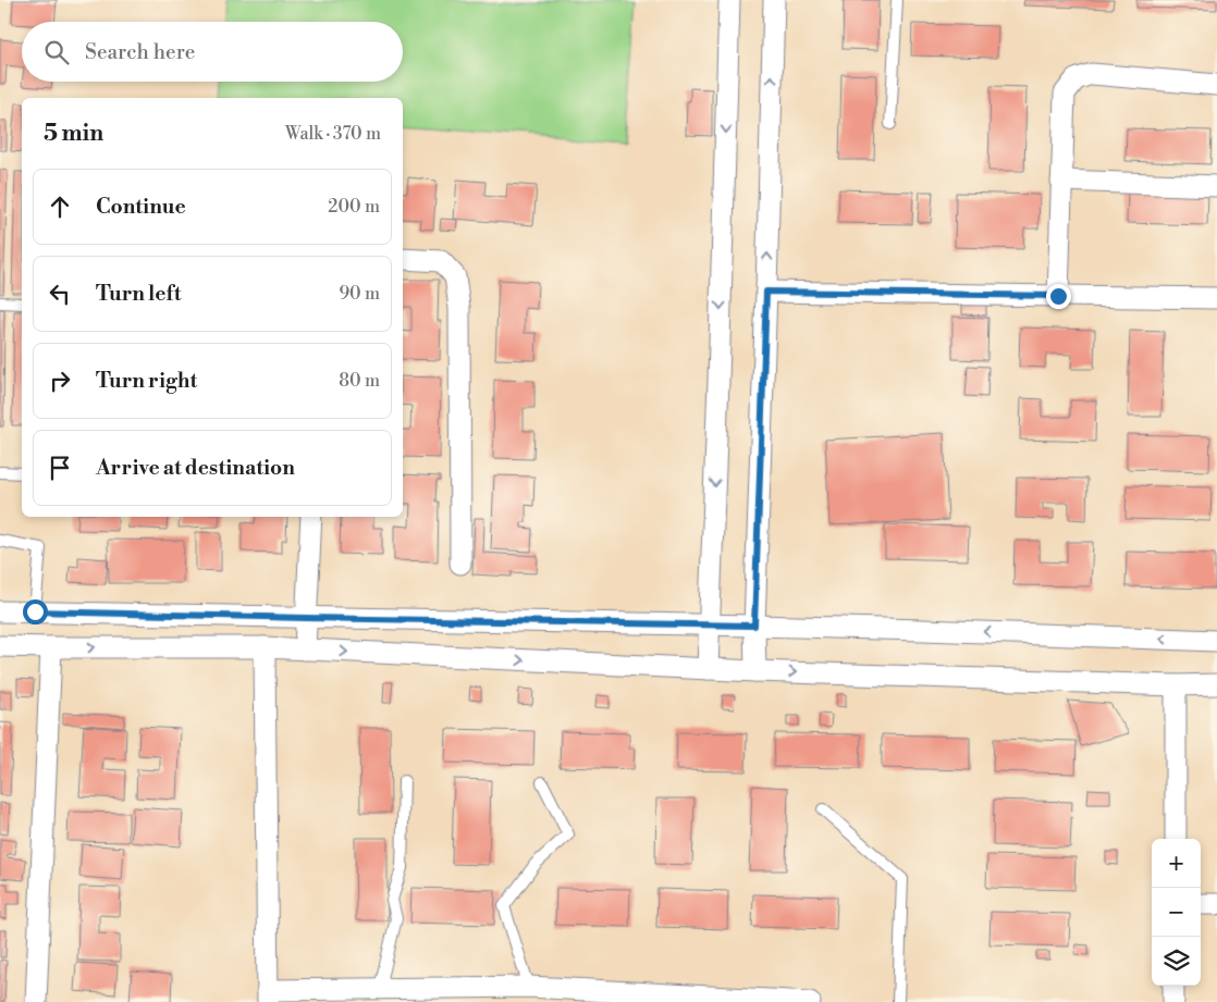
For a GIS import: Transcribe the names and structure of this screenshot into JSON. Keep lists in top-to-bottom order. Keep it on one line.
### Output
{"page":{"search":"Search here","heading":["5 min","Walk · 370 m"],"list":[["Continue","200 m"],["Turn left","90 m"],["Turn right","80 m"],"Arrive at destination"],"map_buttons":["+","−"]}}
